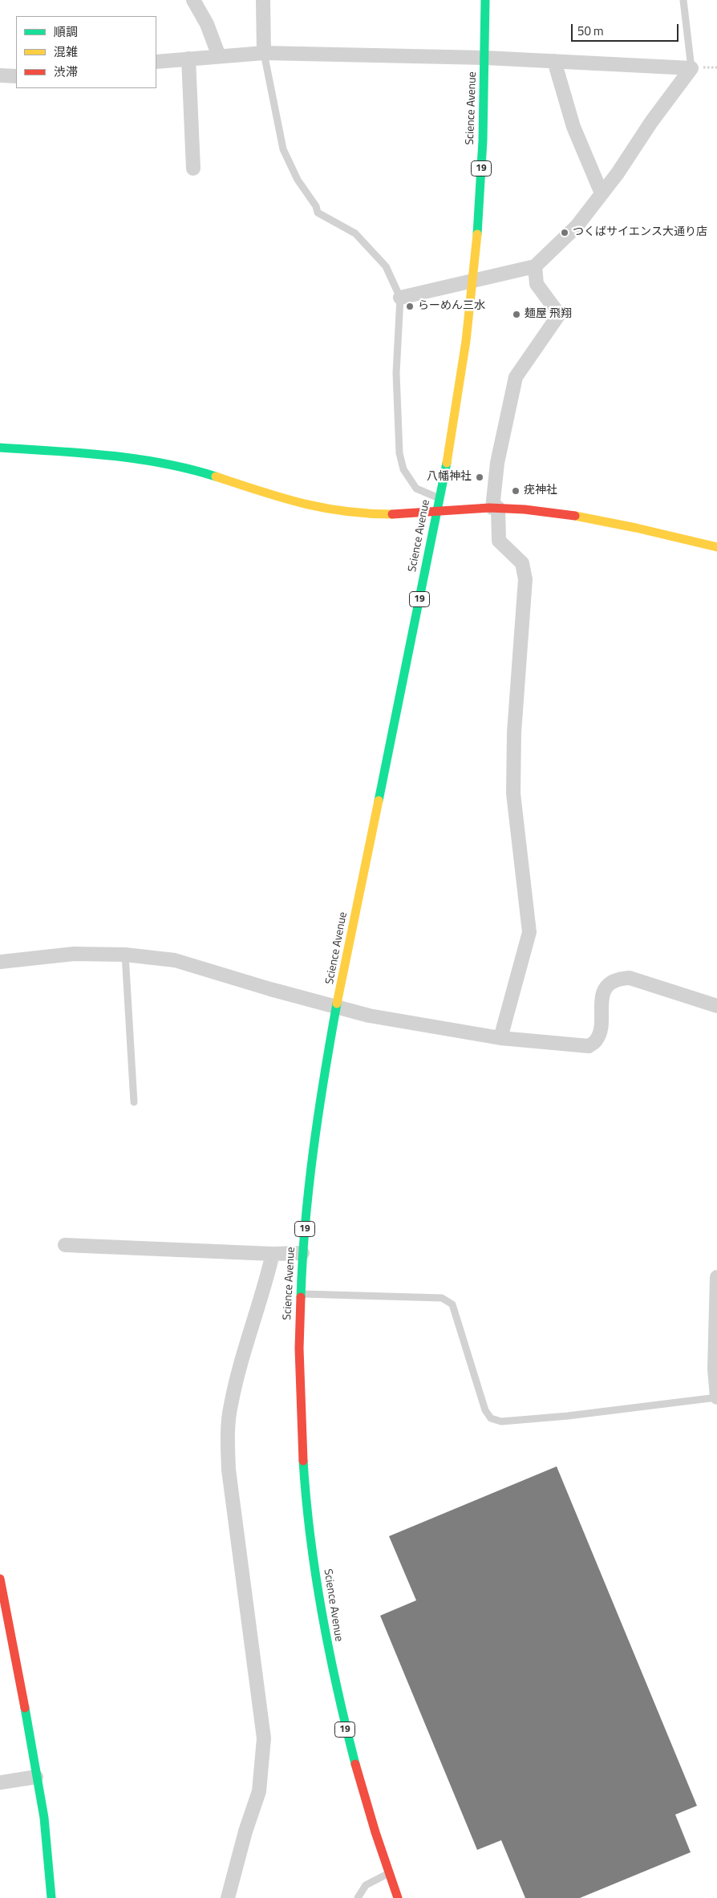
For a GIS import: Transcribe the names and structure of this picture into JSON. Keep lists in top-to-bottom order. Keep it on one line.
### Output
{"streets":{"main road":["Science Avenue","19"]},"places":["つくばサイエンス大通り店","らーめん三水","麺屋 飛翔","八幡神社","疣神社"],"legend":["順調","混雑","渋滞"],"scale_bar":"50 m"}
